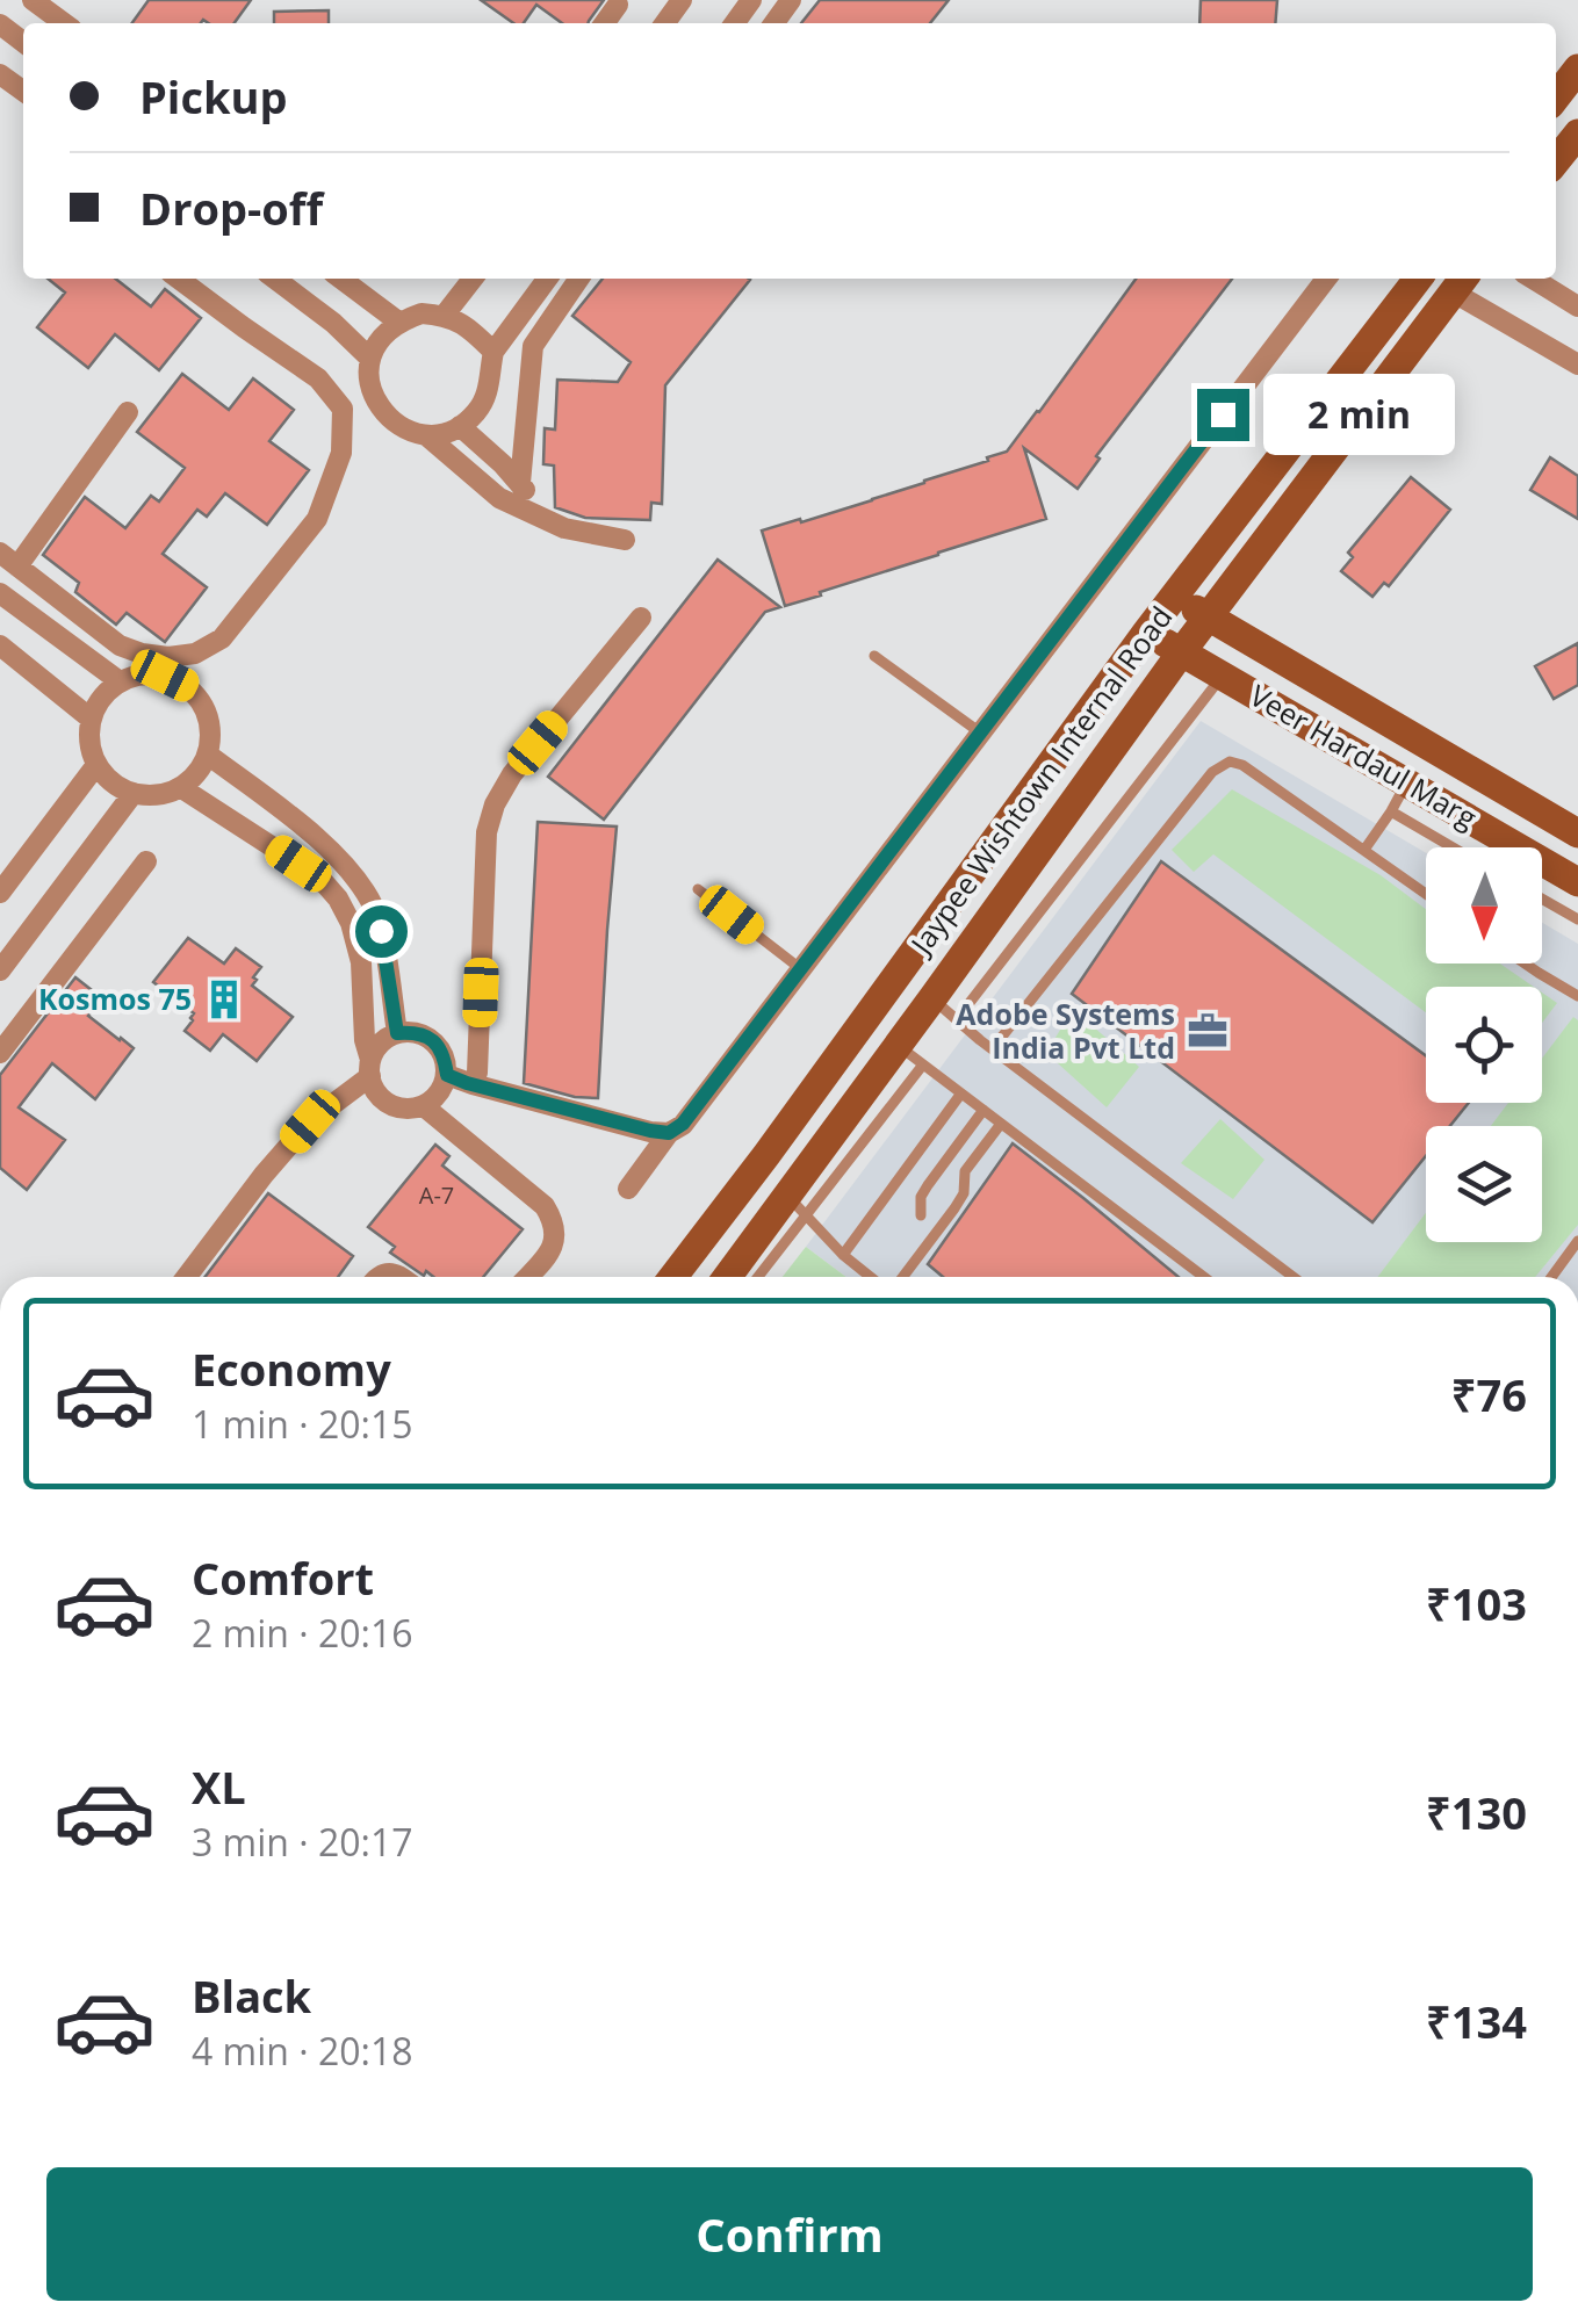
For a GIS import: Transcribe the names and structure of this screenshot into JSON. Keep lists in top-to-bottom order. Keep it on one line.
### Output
{"streets":{"street":["Veer Hardaul Marg","Jaypee Wishtown Internal Road"]},"crossings":[["Veer Hardaul Marg","Jaypee Wishtown Internal Road"]],"places":{"building":["Kosmos 75"],"office":["Adobe Systems India Pvt Ltd"]},"house_numbers":["A-7"],"north":"bottom","page":{"banner":["Pickup","Drop-off"],"bubble":"2 min","list":[{"name":"Economy","note":"1 min · 20:15","value":"₹76"},{"name":"Comfort","note":"2 min · 20:16","value":"₹103"},{"name":"XL","note":"3 min · 20:17","value":"₹130"},{"name":"Black","note":"4 min · 20:18","value":"₹134"}],"buttons":"Confirm"}}
